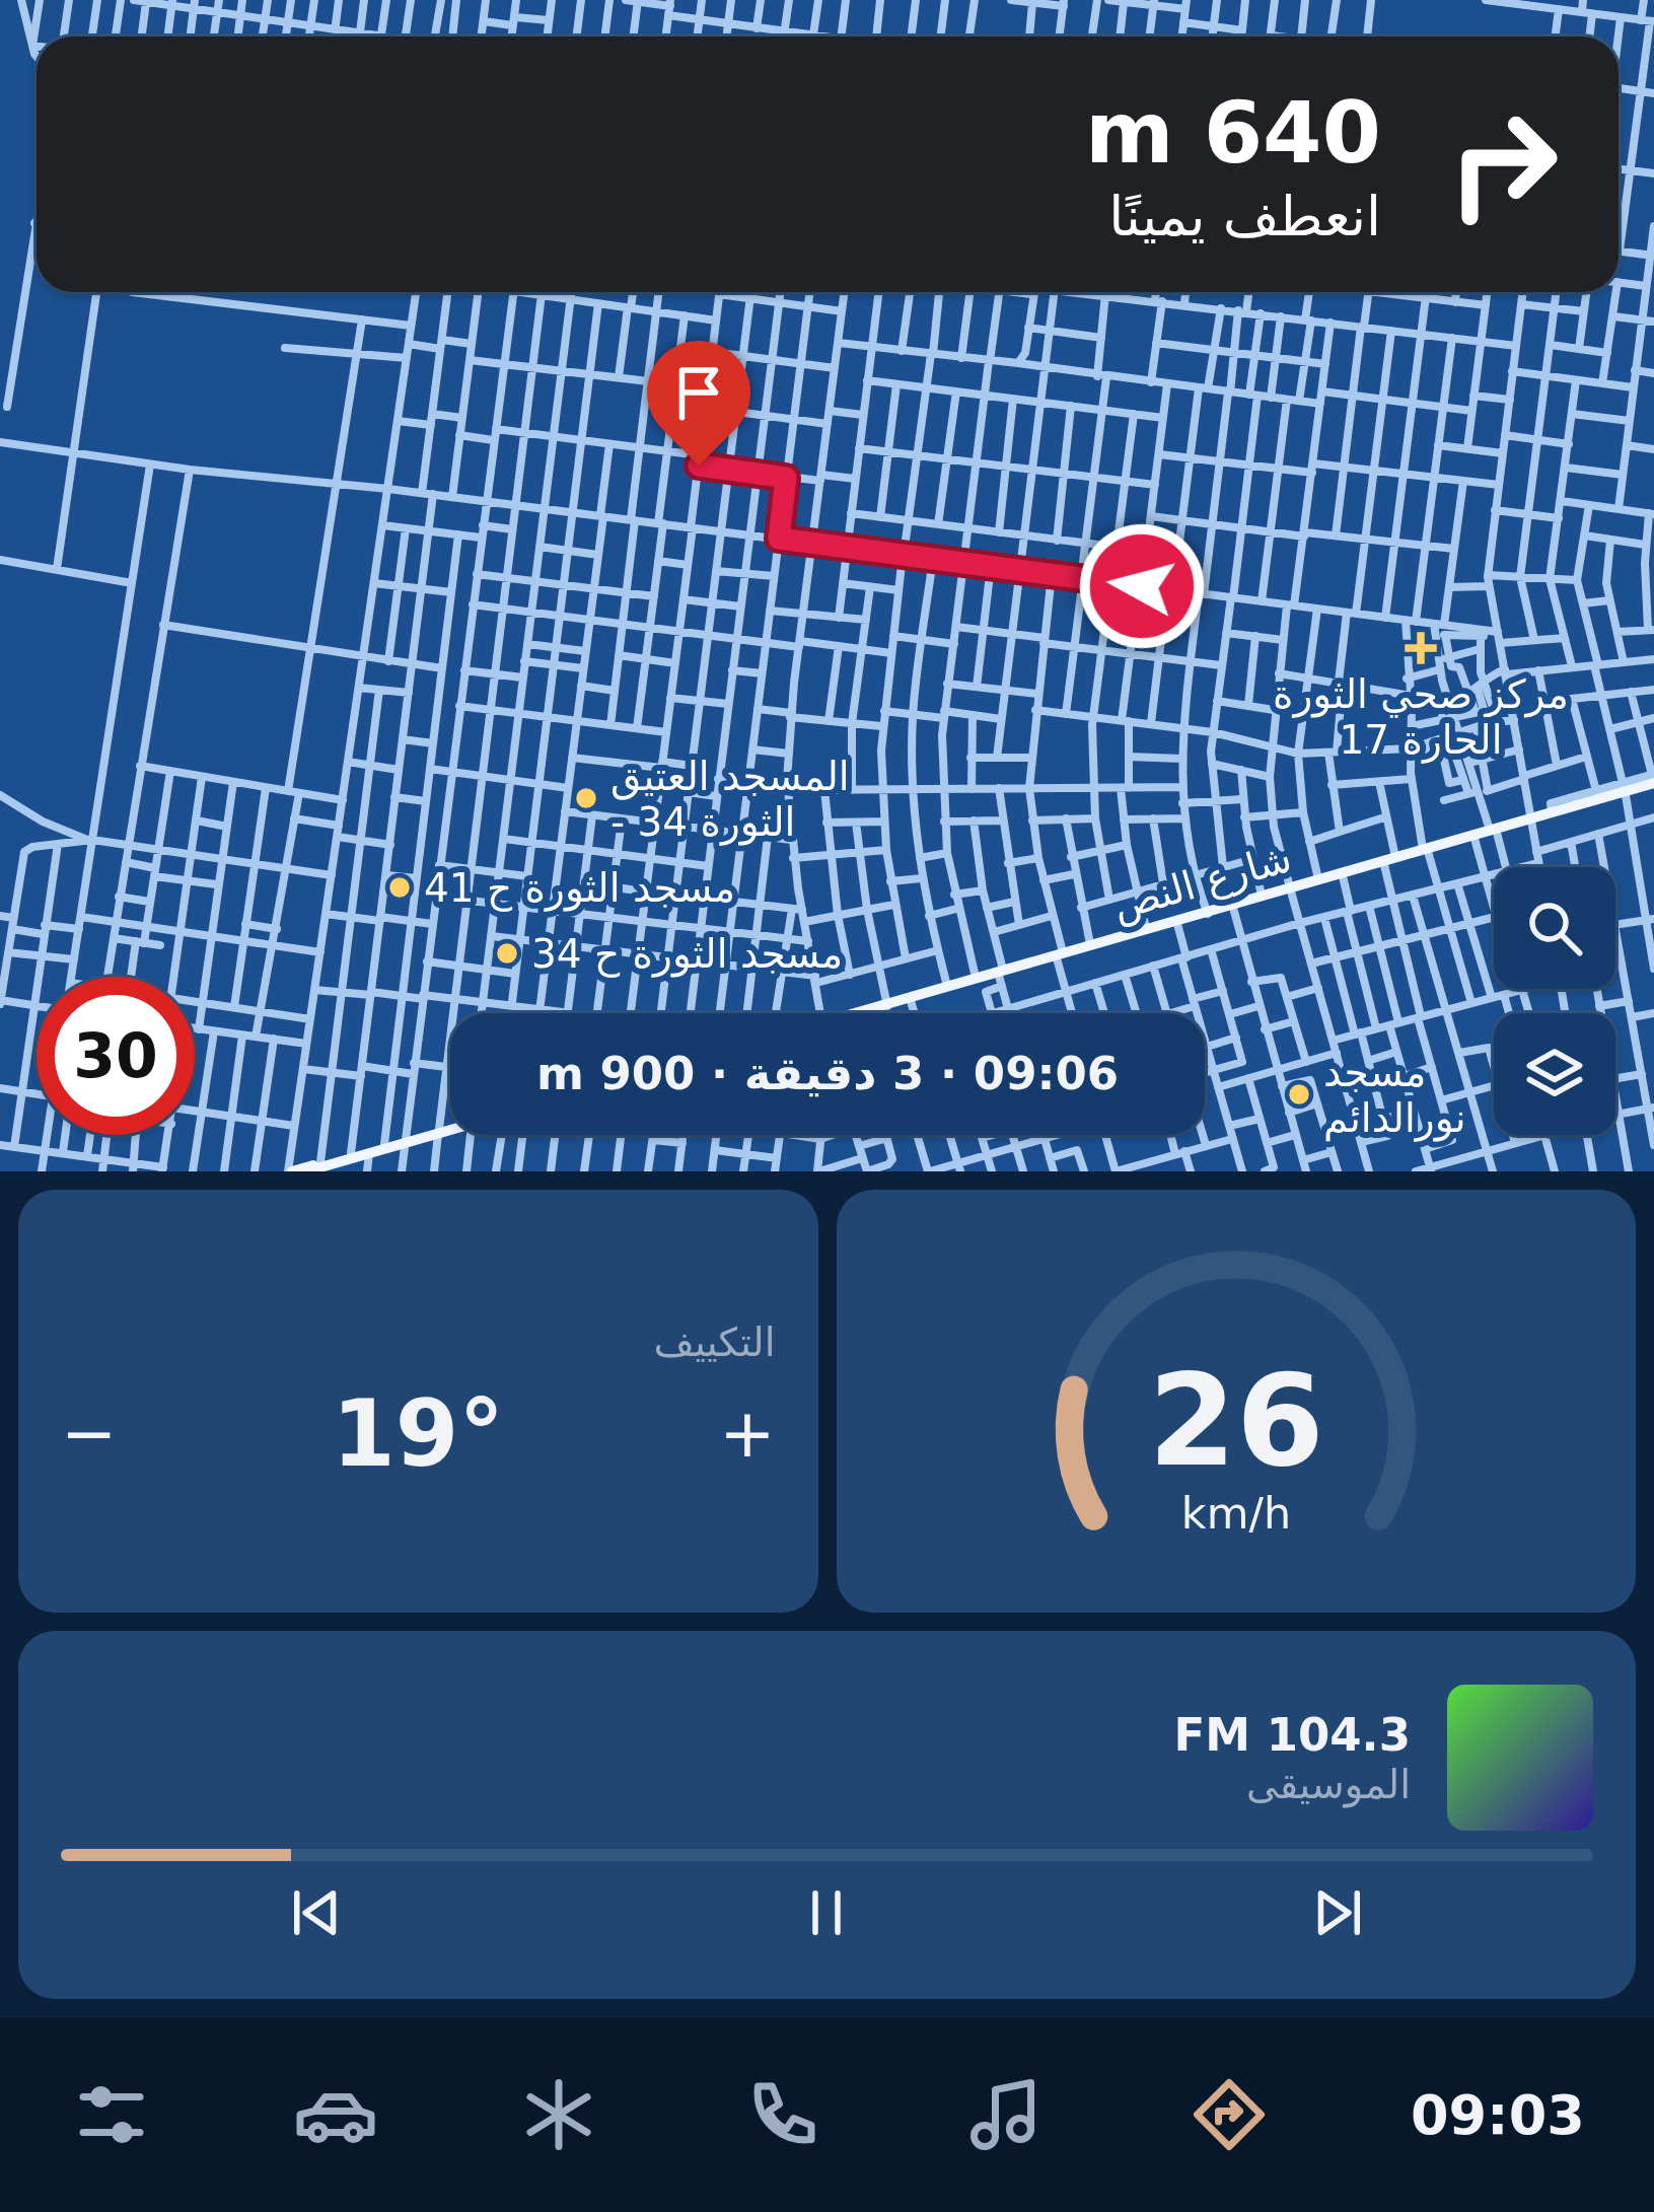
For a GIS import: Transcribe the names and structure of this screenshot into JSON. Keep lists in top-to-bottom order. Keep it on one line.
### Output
{"streets":{"main road":["شارع النص"]},"places":{"health":["مركز صحي الثورة الحارة 17"],"other":["المسجد العتيق - الثورة 34","مسجد الثورة ح 41","مسجد الثورة ح 34","مسجد نورالدائم"]},"page":{"turn":["640 m","انعطف يمينًا"],"limit":"30","trip":"09:06 · 3 دقيقة · 900 m","tile":"التكييف","heat":["−","19°","+"],"song":["104.3 FM","الموسيقى"],"tabs":"09:03","gauge":["26","km/h"]}}
